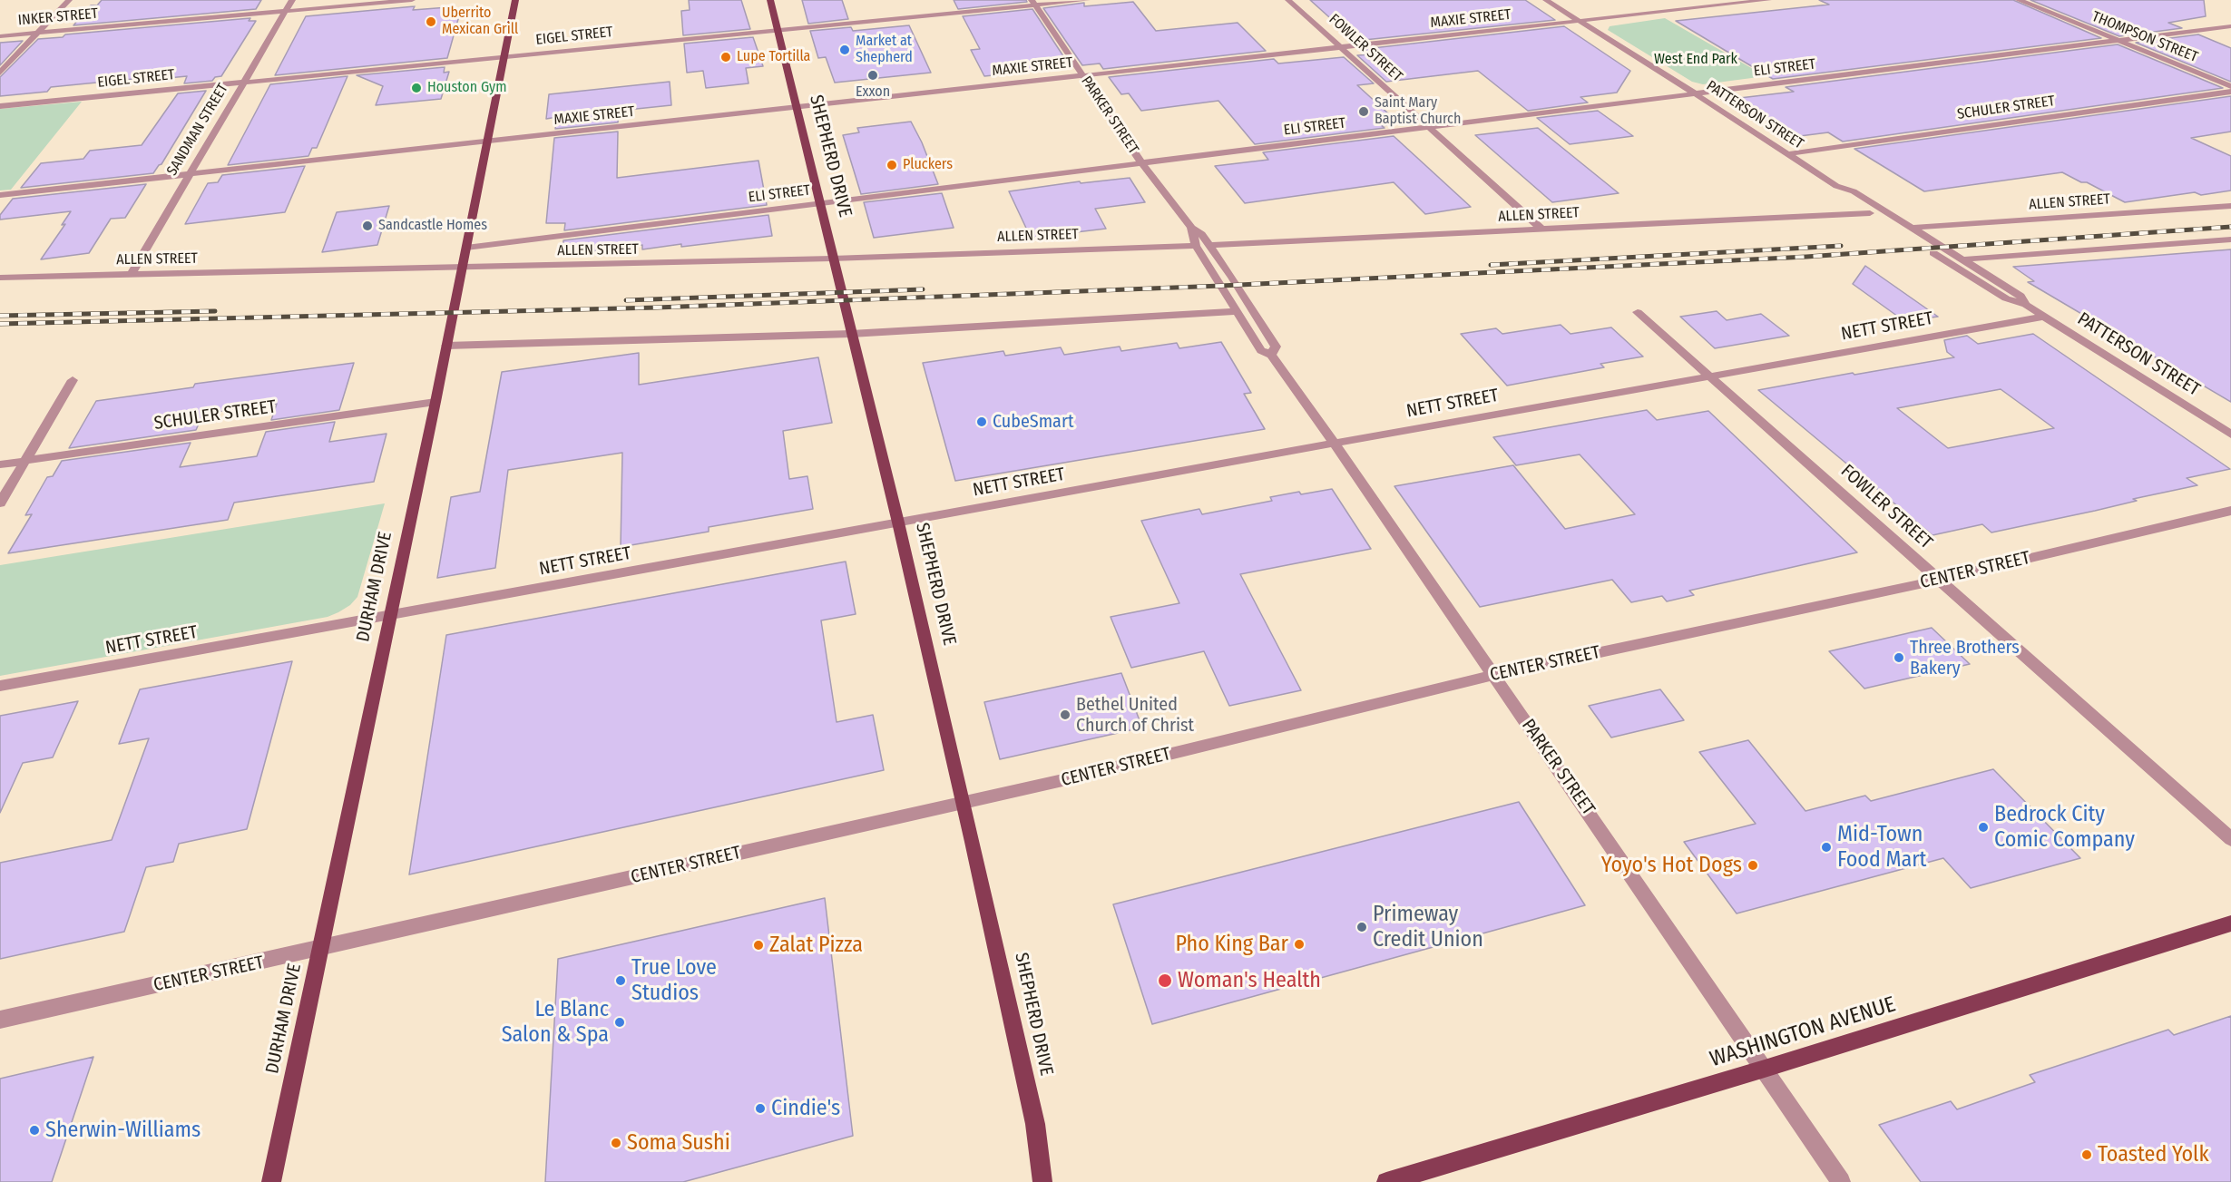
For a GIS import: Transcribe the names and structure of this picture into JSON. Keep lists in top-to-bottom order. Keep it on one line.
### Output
{"streets":{"main road":["SHEPHERD DRIVE","DURHAM DRIVE","WASHINGTON AVENUE"],"street":["INKER STREET","MAXIE STREET","EIGEL STREET","THOMPSON STREET","FOWLER STREET","ELI STREET","SCHULER STREET","PARKER STREET","PATTERSON STREET","SANDMAN STREET","ALLEN STREET","NETT STREET","CENTER STREET"]},"crossings":[["INKER STREET","SANDMAN STREET"],["MAXIE STREET","FOWLER STREET"],["MAXIE STREET","PARKER STREET"],["MAXIE STREET","PATTERSON STREET"],["MAXIE STREET","SANDMAN STREET"],["MAXIE STREET","SHEPHERD DRIVE"],["MAXIE STREET","DURHAM DRIVE"],["EIGEL STREET","PARKER STREET"],["EIGEL STREET","SANDMAN STREET"],["EIGEL STREET","SHEPHERD DRIVE"],["EIGEL STREET","DURHAM DRIVE"],["THOMPSON STREET","ELI STREET"],["FOWLER STREET","ELI STREET"],["FOWLER STREET","ALLEN STREET"],["FOWLER STREET","NETT STREET"],["FOWLER STREET","CENTER STREET"],["ELI STREET","PARKER STREET"],["ELI STREET","PATTERSON STREET"],["ELI STREET","SHEPHERD DRIVE"],["ELI STREET","DURHAM DRIVE"],["SCHULER STREET","PATTERSON STREET"],["SCHULER STREET","DURHAM DRIVE"],["PARKER STREET","ALLEN STREET"],["PARKER STREET","NETT STREET"],["PARKER STREET","CENTER STREET"],["PARKER STREET","WASHINGTON AVENUE"],["PATTERSON STREET","ALLEN STREET"],["PATTERSON STREET","NETT STREET"],["SANDMAN STREET","ALLEN STREET"],["SHEPHERD DRIVE","ALLEN STREET"],["SHEPHERD DRIVE","NETT STREET"],["SHEPHERD DRIVE","CENTER STREET"],["ALLEN STREET","DURHAM DRIVE"],["NETT STREET","DURHAM DRIVE"],["CENTER STREET","DURHAM DRIVE"]],"parks":["West End Park"],"places":["Uberrito Mexican Grill","Market at Shepherd","Lupe Tortilla","Exxon","Houston Gym","Saint Mary Baptist Church","Pluckers","Sandcastle Homes","CubeSmart","Three Brothers Bakery","Bethel United Church of Christ","Bedrock City Comic Company","Mid-Town Food Mart","Yoyo's Hot Dogs","Primeway Credit Union","Pho King Bar","Zalat Pizza","True Love Studios","Woman's Health","Le Blanc Salon & Spa","Cindie's","Sherwin-Williams","Soma Sushi","Toasted Yolk"]}
